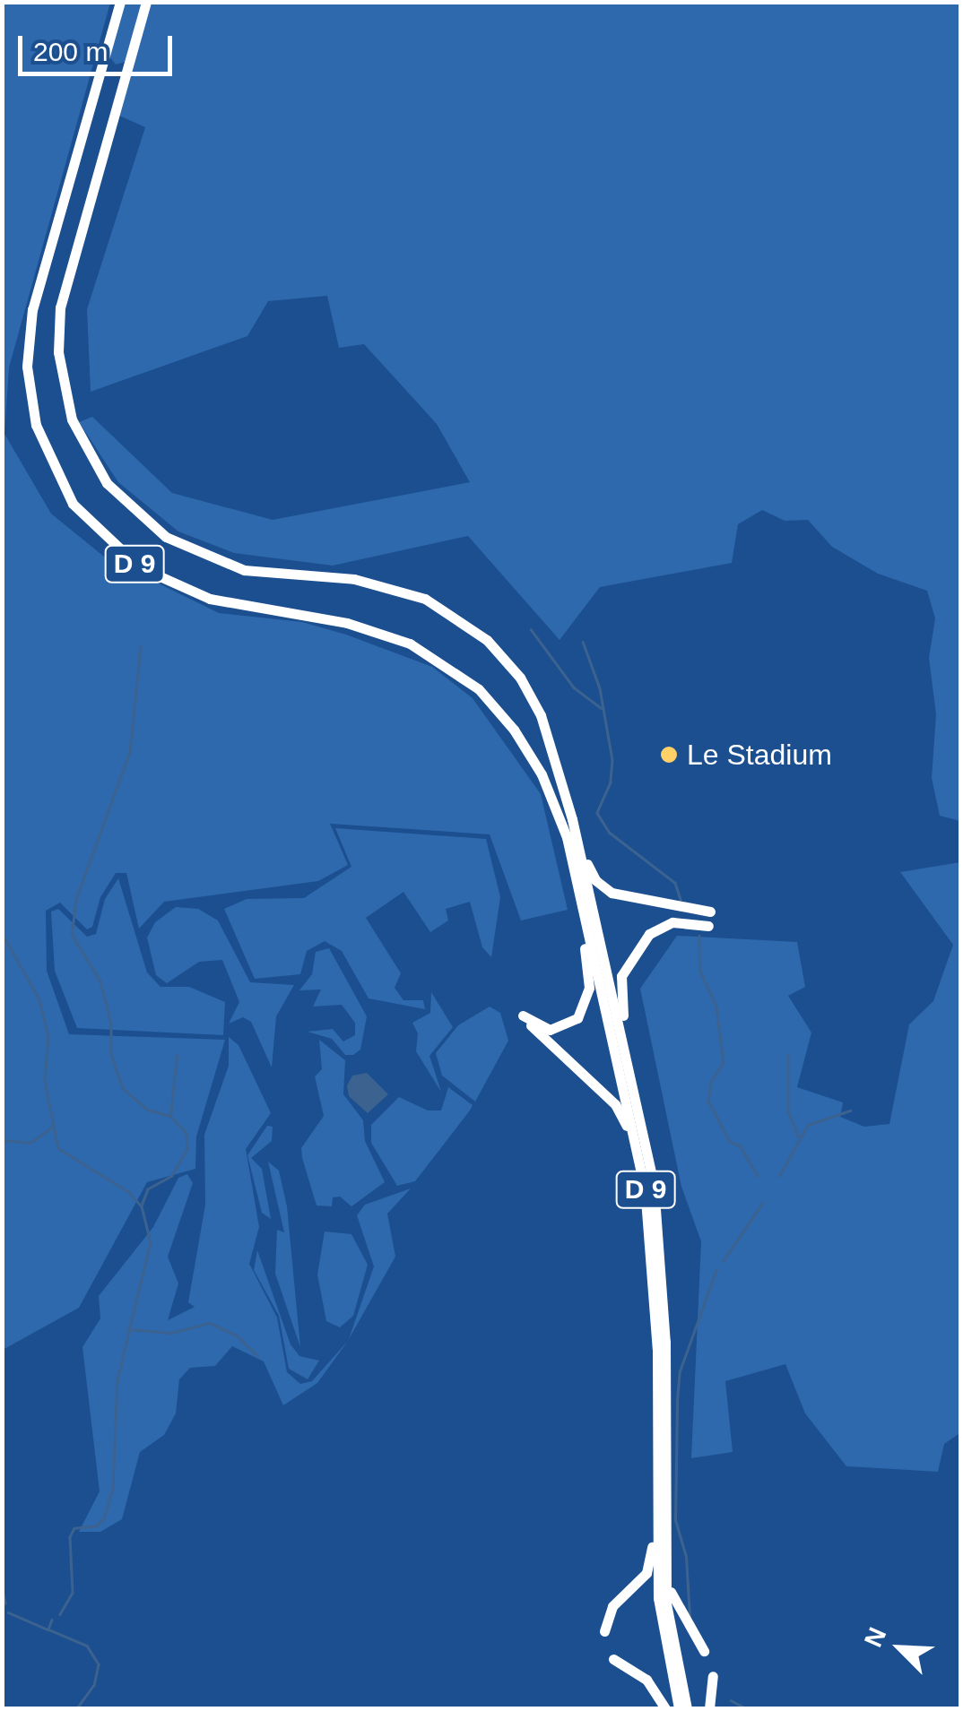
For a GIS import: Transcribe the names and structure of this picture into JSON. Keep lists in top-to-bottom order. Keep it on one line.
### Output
{"streets":{"highway":["D 9"]},"places":["Le Stadium"],"scale_bar":"200 m","north":"top left"}
